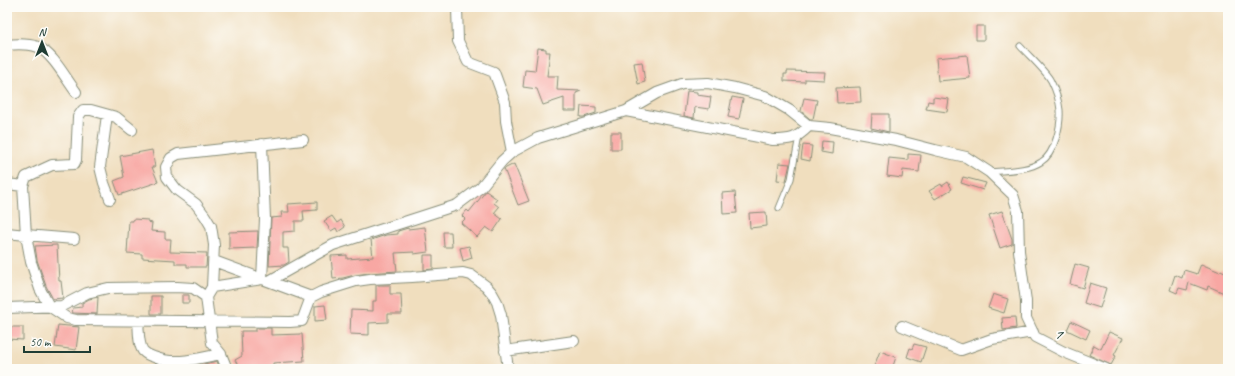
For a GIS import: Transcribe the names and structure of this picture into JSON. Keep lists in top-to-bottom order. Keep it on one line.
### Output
{"streets":{"street":["1"]},"scale_bar":"50 m","north":"top"}
